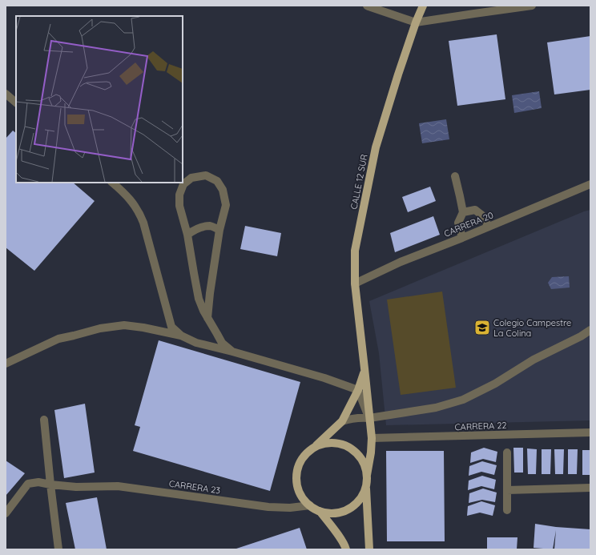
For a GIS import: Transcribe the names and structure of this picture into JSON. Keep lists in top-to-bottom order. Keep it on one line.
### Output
{"streets":{"main road":["CALLE 12 SUR"],"street":["CARRERA 20","CARRERA 22","CARRERA 23"]},"crossings":[["CALLE 12 SUR","CARRERA 20"],["CALLE 12 SUR","CARRERA 22"],["CALLE 12 SUR","CARRERA 23"]],"places":{"school or university":["Colegio Campestre La Colina"]}}
